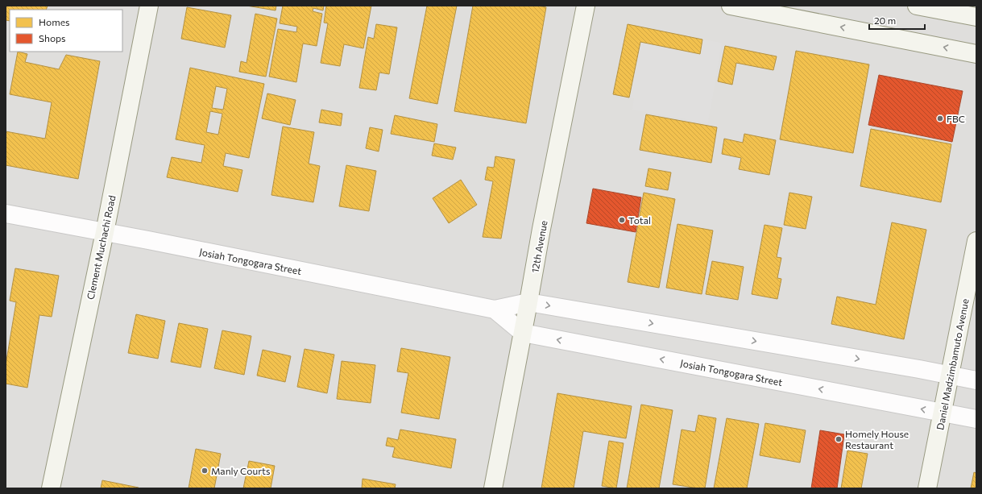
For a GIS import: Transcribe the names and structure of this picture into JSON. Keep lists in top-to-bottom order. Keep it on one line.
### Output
{"streets":{"main road":["12th Avenue","Clement Muchachi Road","Daniel Madzimbamuto Avenue"],"street":["Josiah Tongogara Street"]},"crossings":[["12th Avenue","Josiah Tongogara Street"],["Clement Muchachi Road","Josiah Tongogara Street"],["Josiah Tongogara Street","Daniel Madzimbamuto Avenue"]],"places":["FBC","Total","Homely House Restaurant","Manly Courts"],"legend":["Homes","Shops"],"scale_bar":"20 m"}
